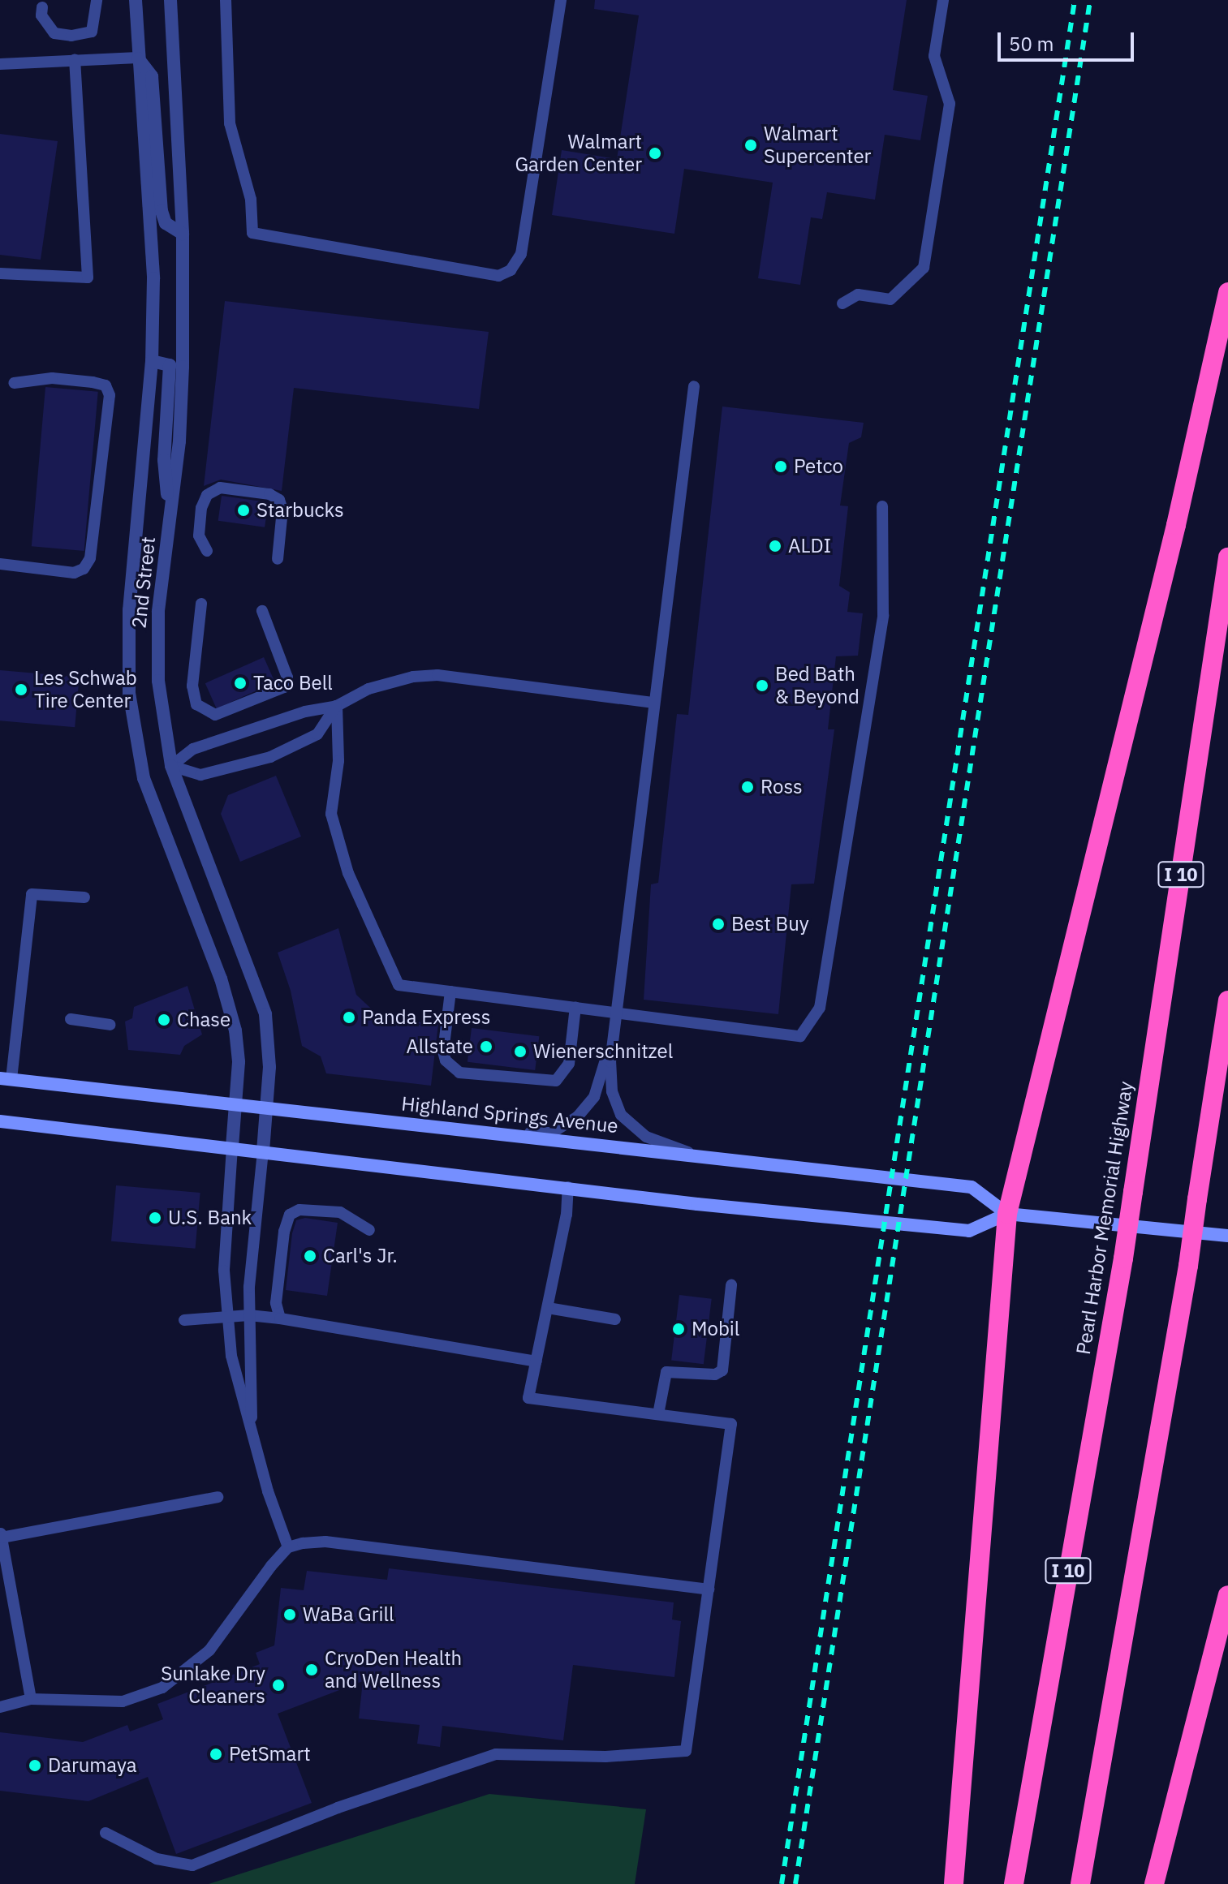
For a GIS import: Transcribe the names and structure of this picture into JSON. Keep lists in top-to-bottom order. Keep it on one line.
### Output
{"streets":{"highway":["I 10","Pearl Harbor Memorial Highway"],"main road":["Highland Springs Avenue"],"street":["2nd Street"]},"crossings":[["2nd Street","Highland Springs Avenue"]],"places":["Walmart Supercenter","Walmart Garden Center","Petco","Starbucks","ALDI","Taco Bell","Bed Bath & Beyond","Les Schwab Tire Center","Ross","Best Buy","Panda Express","Chase","Allstate","Wienerschnitzel","U.S. Bank","Carl's Jr.","Mobil","WaBa Grill","CryoDen Health and Wellness","Sunlake Dry Cleaners","PetSmart","Darumaya"],"scale_bar":"50 m"}
